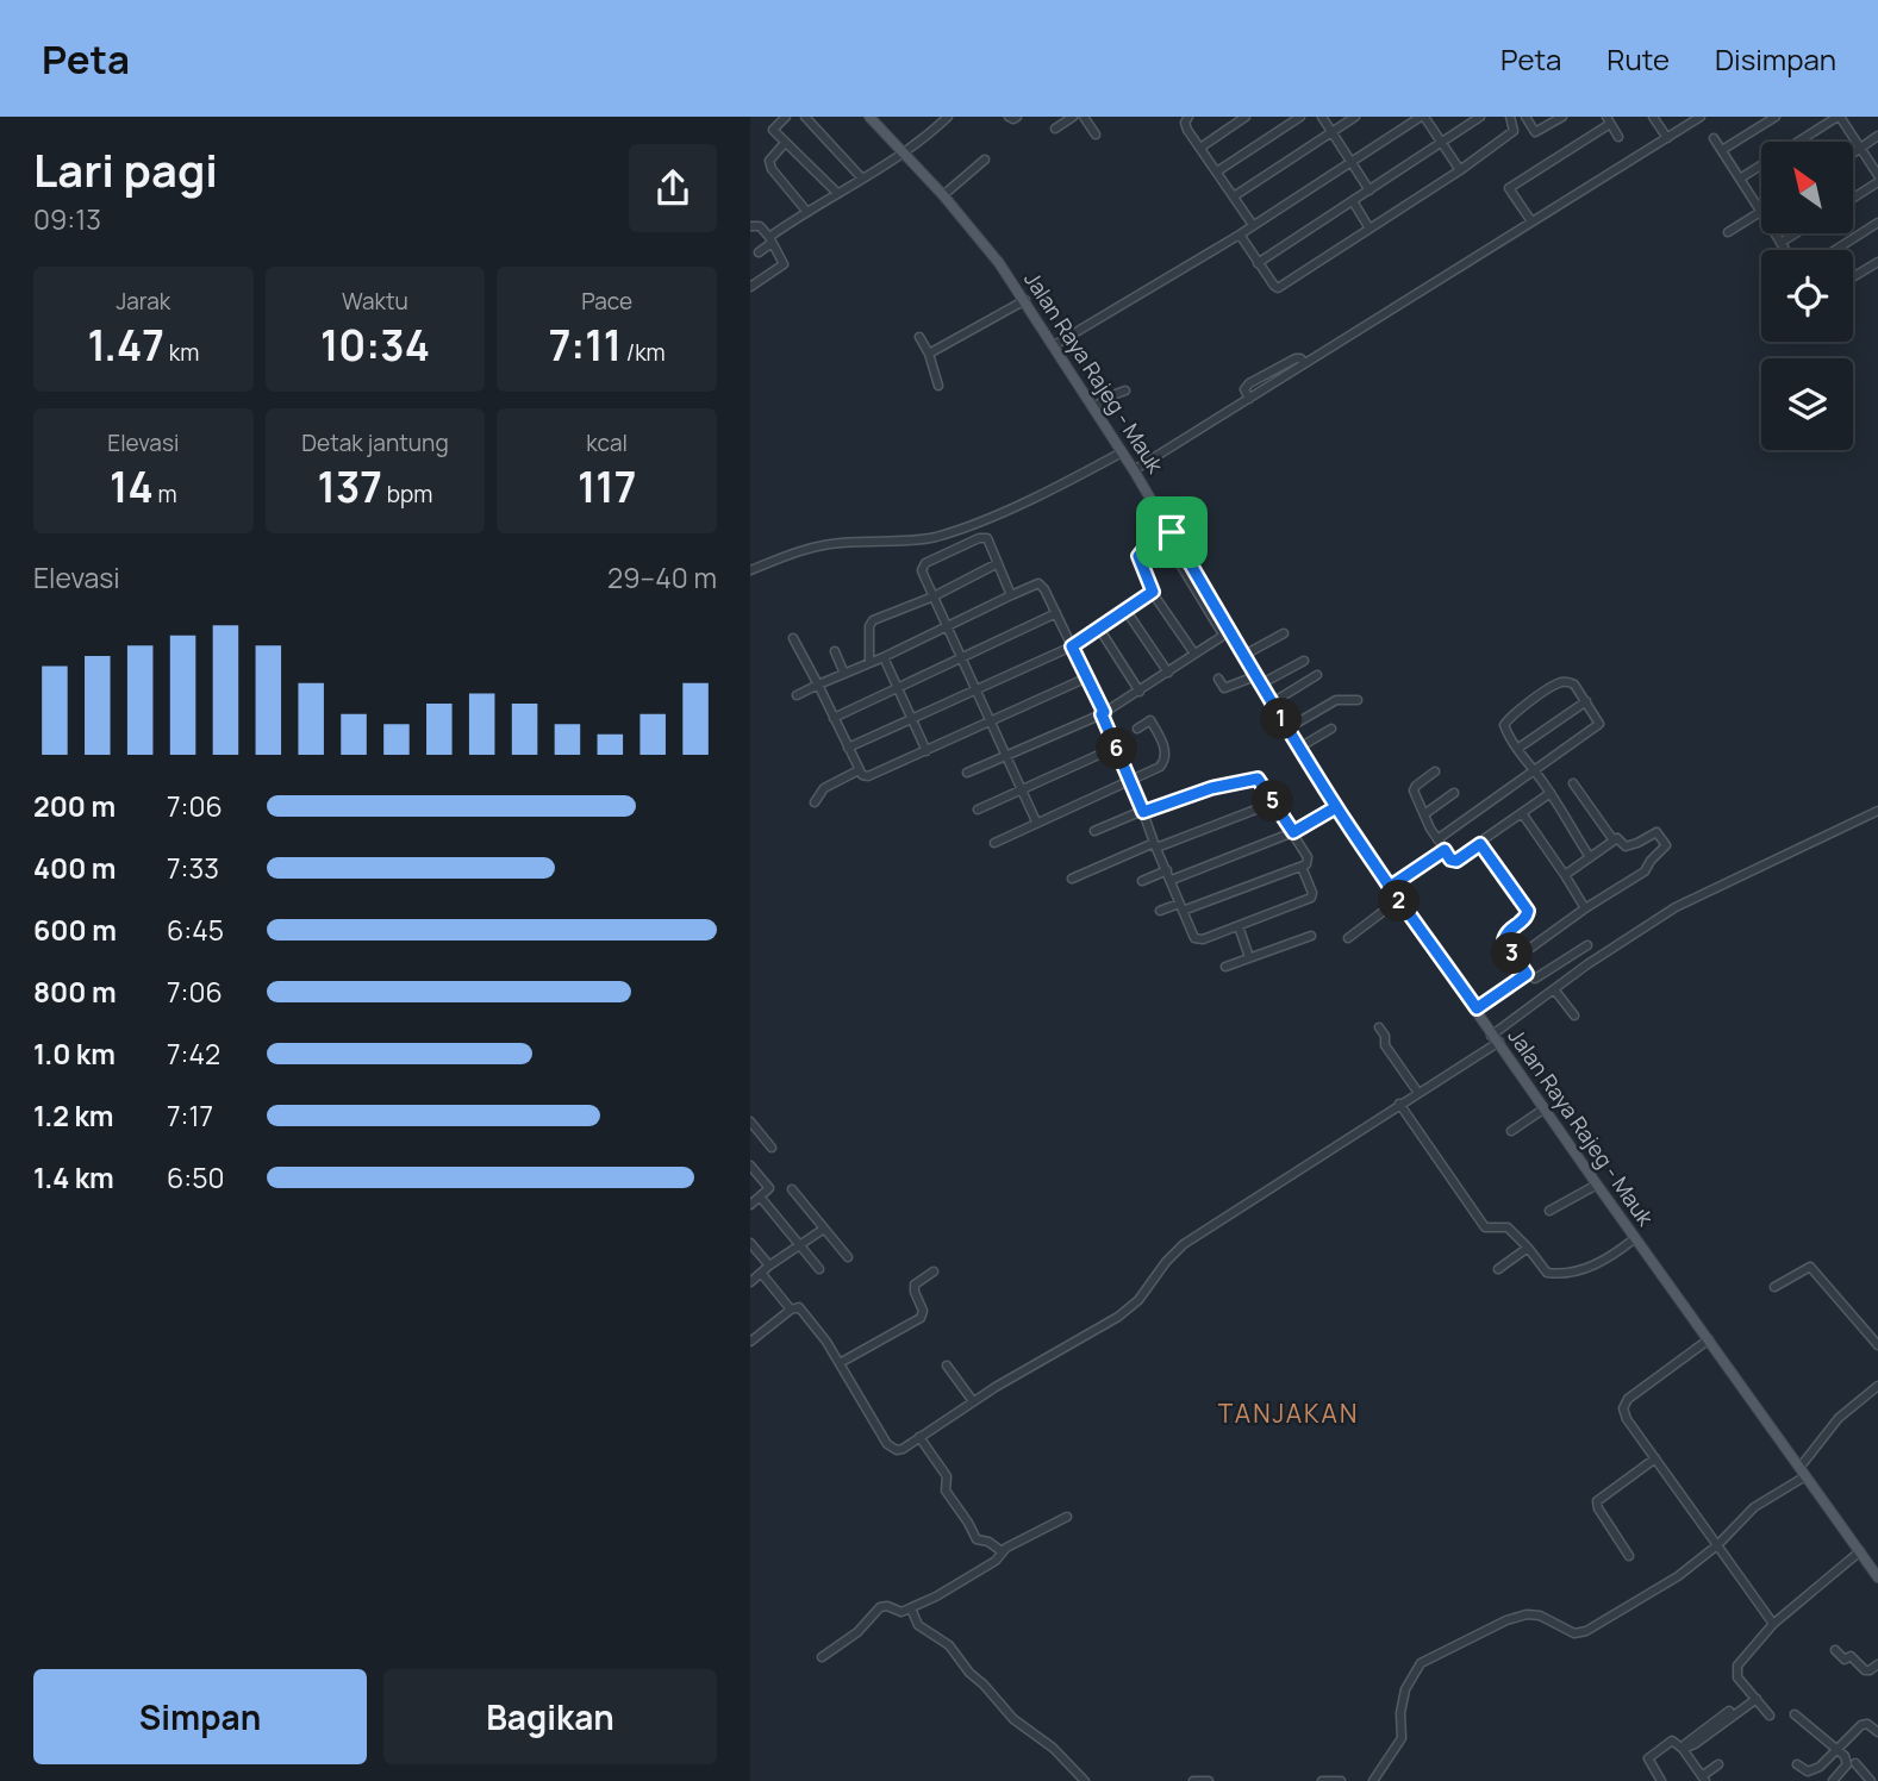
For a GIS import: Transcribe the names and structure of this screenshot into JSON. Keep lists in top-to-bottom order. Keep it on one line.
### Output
{"streets":{"main road":["Jalan Raya Rajeg - Mauk"]},"districts":["TANJAKAN"],"north":"top left","page":{"header":"Peta","nav":["Peta","Rute","Disimpan"],"heading":["Lari pagi","09:13"],"stats":[["Jarak","1.47 km"],["Waktu","10:34"],["Pace","7:11 /km"],["Elevasi","14 m"],["Detak jantung","137 bpm"],["kcal","117"]],"chart":["Elevasi","29–40 m"],"pins":["1","6","5","2","3"],"list":[{"name":"200 m","note":"7:06"},{"name":"400 m","note":"7:33"},{"name":"600 m","note":"6:45"},{"name":"800 m","note":"7:06"},{"name":"1.0 km","note":"7:42"},{"name":"1.2 km","note":"7:17"},{"name":"1.4 km","note":"6:50"}],"buttons":["Simpan","Bagikan"]}}
